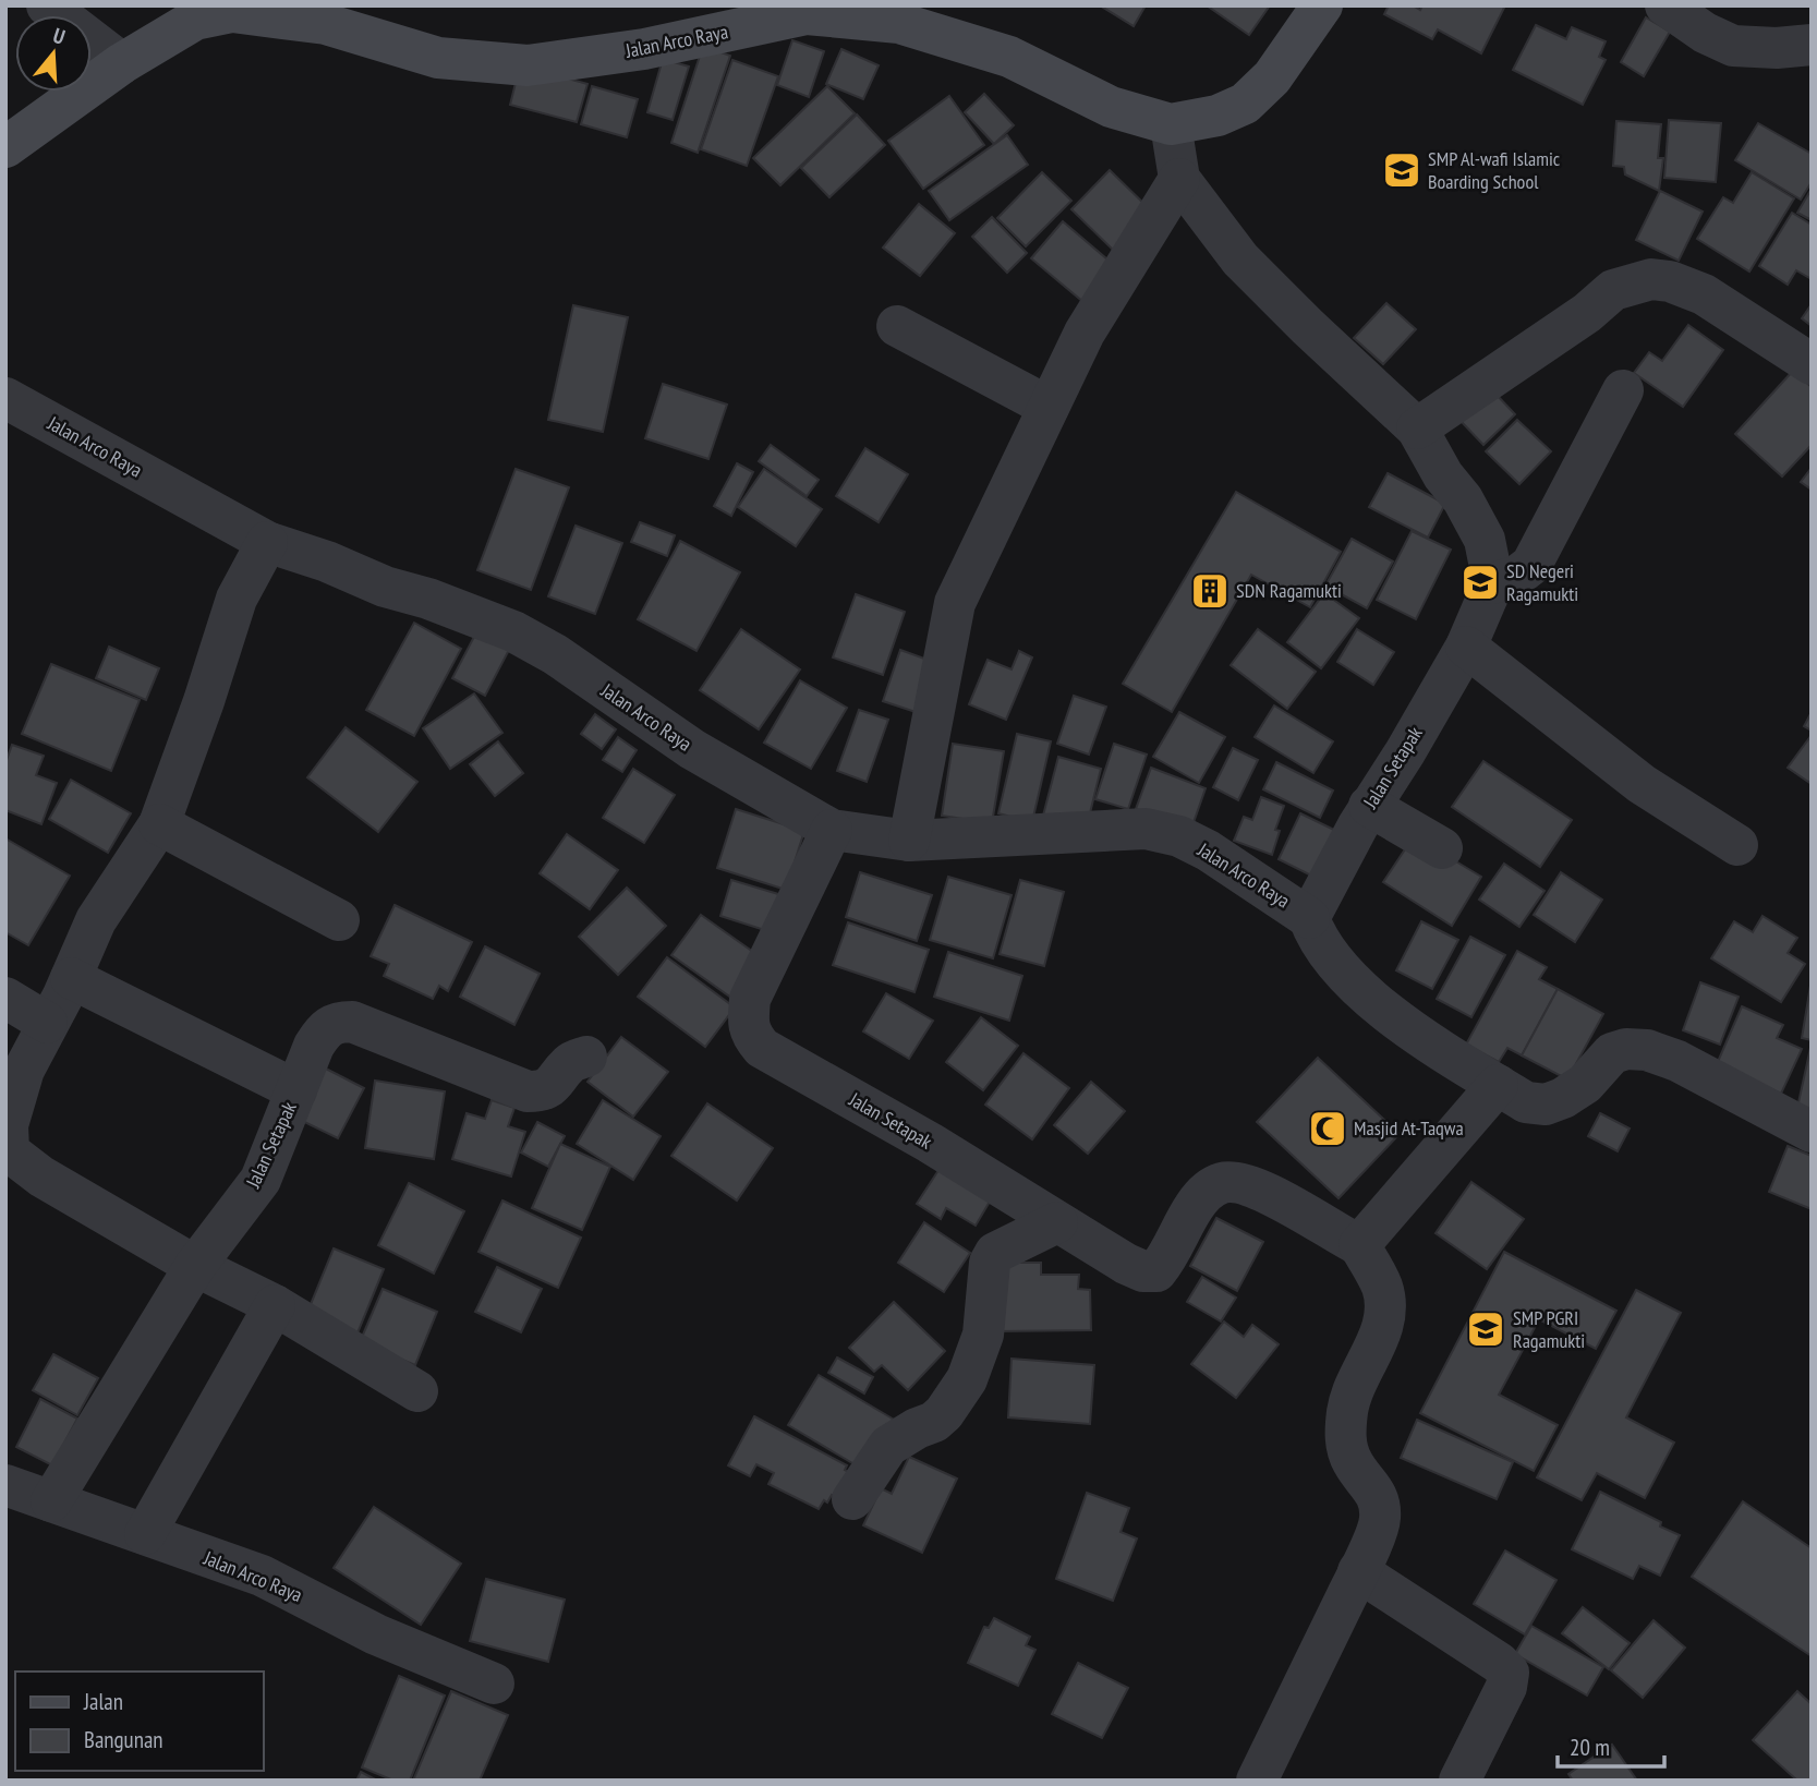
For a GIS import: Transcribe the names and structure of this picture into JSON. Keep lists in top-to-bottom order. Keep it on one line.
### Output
{"streets":{"main road":["Jalan Arco Raya"],"street":["Jalan Setapak"]},"crossings":[["Jalan Arco Raya","Jalan Setapak"]],"places":{"school or university":["SMP Al-wafi Islamic Boarding School","SD Negeri Ragamukti","SMP PGRI Ragamukti"],"building":["SDN Ragamukti"],"mosque":["Masjid At-Taqwa"]},"legend":["Jalan","Bangunan"],"scale_bar":"20 m","north":"top"}
